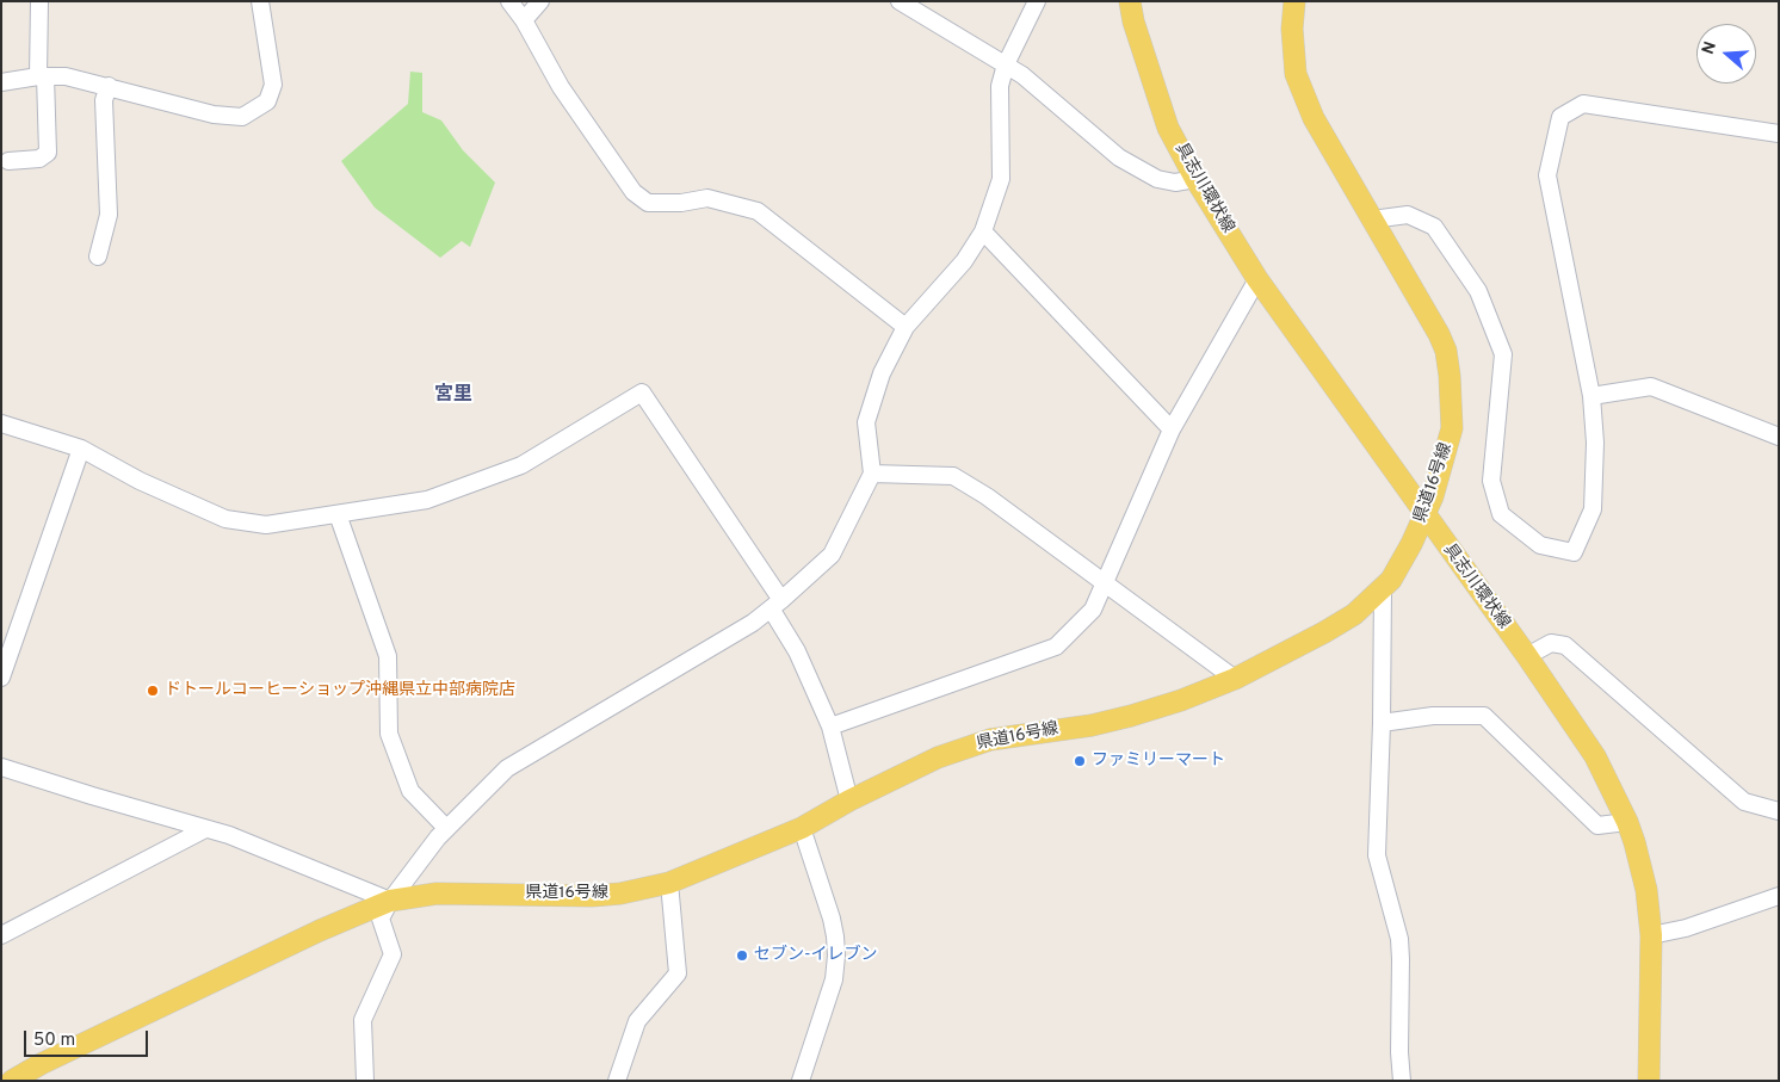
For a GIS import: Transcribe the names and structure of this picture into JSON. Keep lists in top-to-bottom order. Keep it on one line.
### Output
{"streets":{"main road":["具志川環状線","県道16号線"]},"crossings":[["具志川環状線","県道16号線"]],"districts":["宮里"],"places":["ドトールコーヒーショップ沖縄県立中部病院店","ファミリーマート","セブン-イレブン"],"scale_bar":"50 m","north":"left"}
